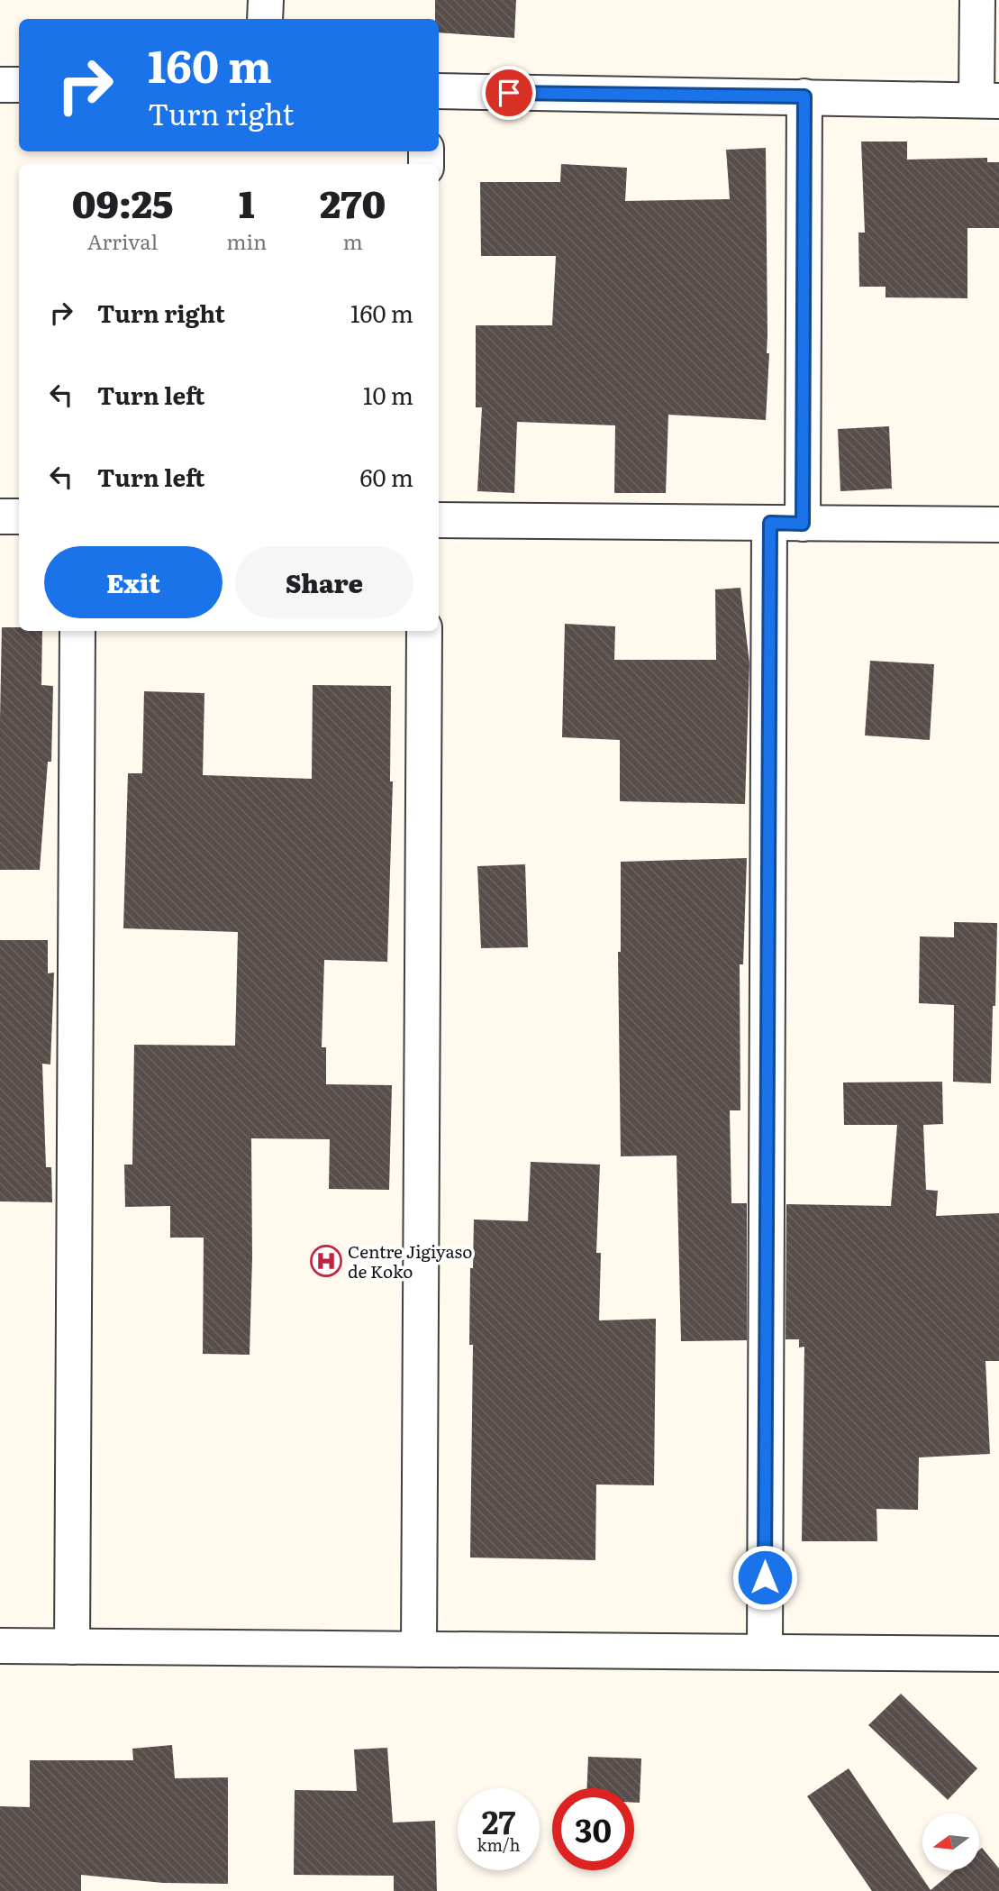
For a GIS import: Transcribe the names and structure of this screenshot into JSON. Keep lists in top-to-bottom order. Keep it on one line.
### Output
{"places":{"hospital":["Centre Jigiyaso de Koko"]},"north":"left","page":{"turn":["160 m","Turn right"],"eta":["09:25","Arrival","1","min","270","m"],"list":[{"name":"Turn right","value":"160 m"},{"name":"Turn left","value":"10 m"},{"name":"Turn left","value":"60 m"}],"buttons":["Exit","Share"],"speed":"27 km/h","limit":"30"}}
